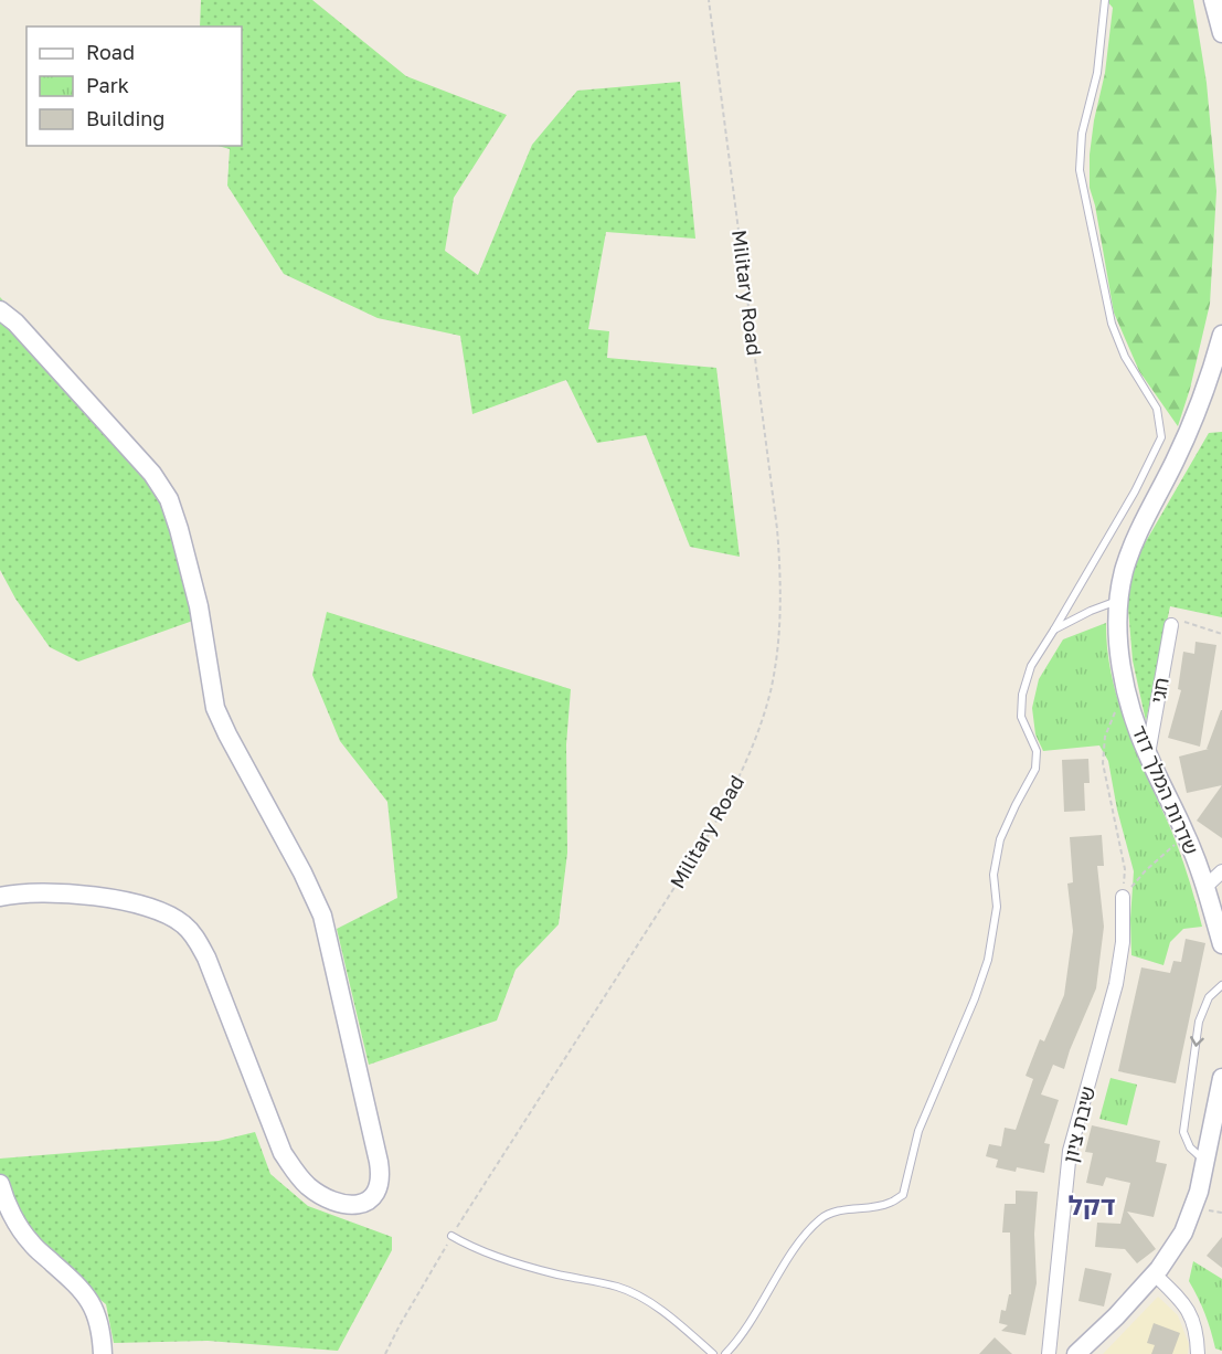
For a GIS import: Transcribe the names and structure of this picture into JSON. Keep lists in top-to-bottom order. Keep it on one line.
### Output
{"streets":{"street":["חגי","שדרות המלך דוד","שיבת ציון"],"path":["Military Road"]},"crossings":[["חגי","שדרות המלך דוד"]],"districts":["דקל"],"legend":["Road","Park","Building"]}
